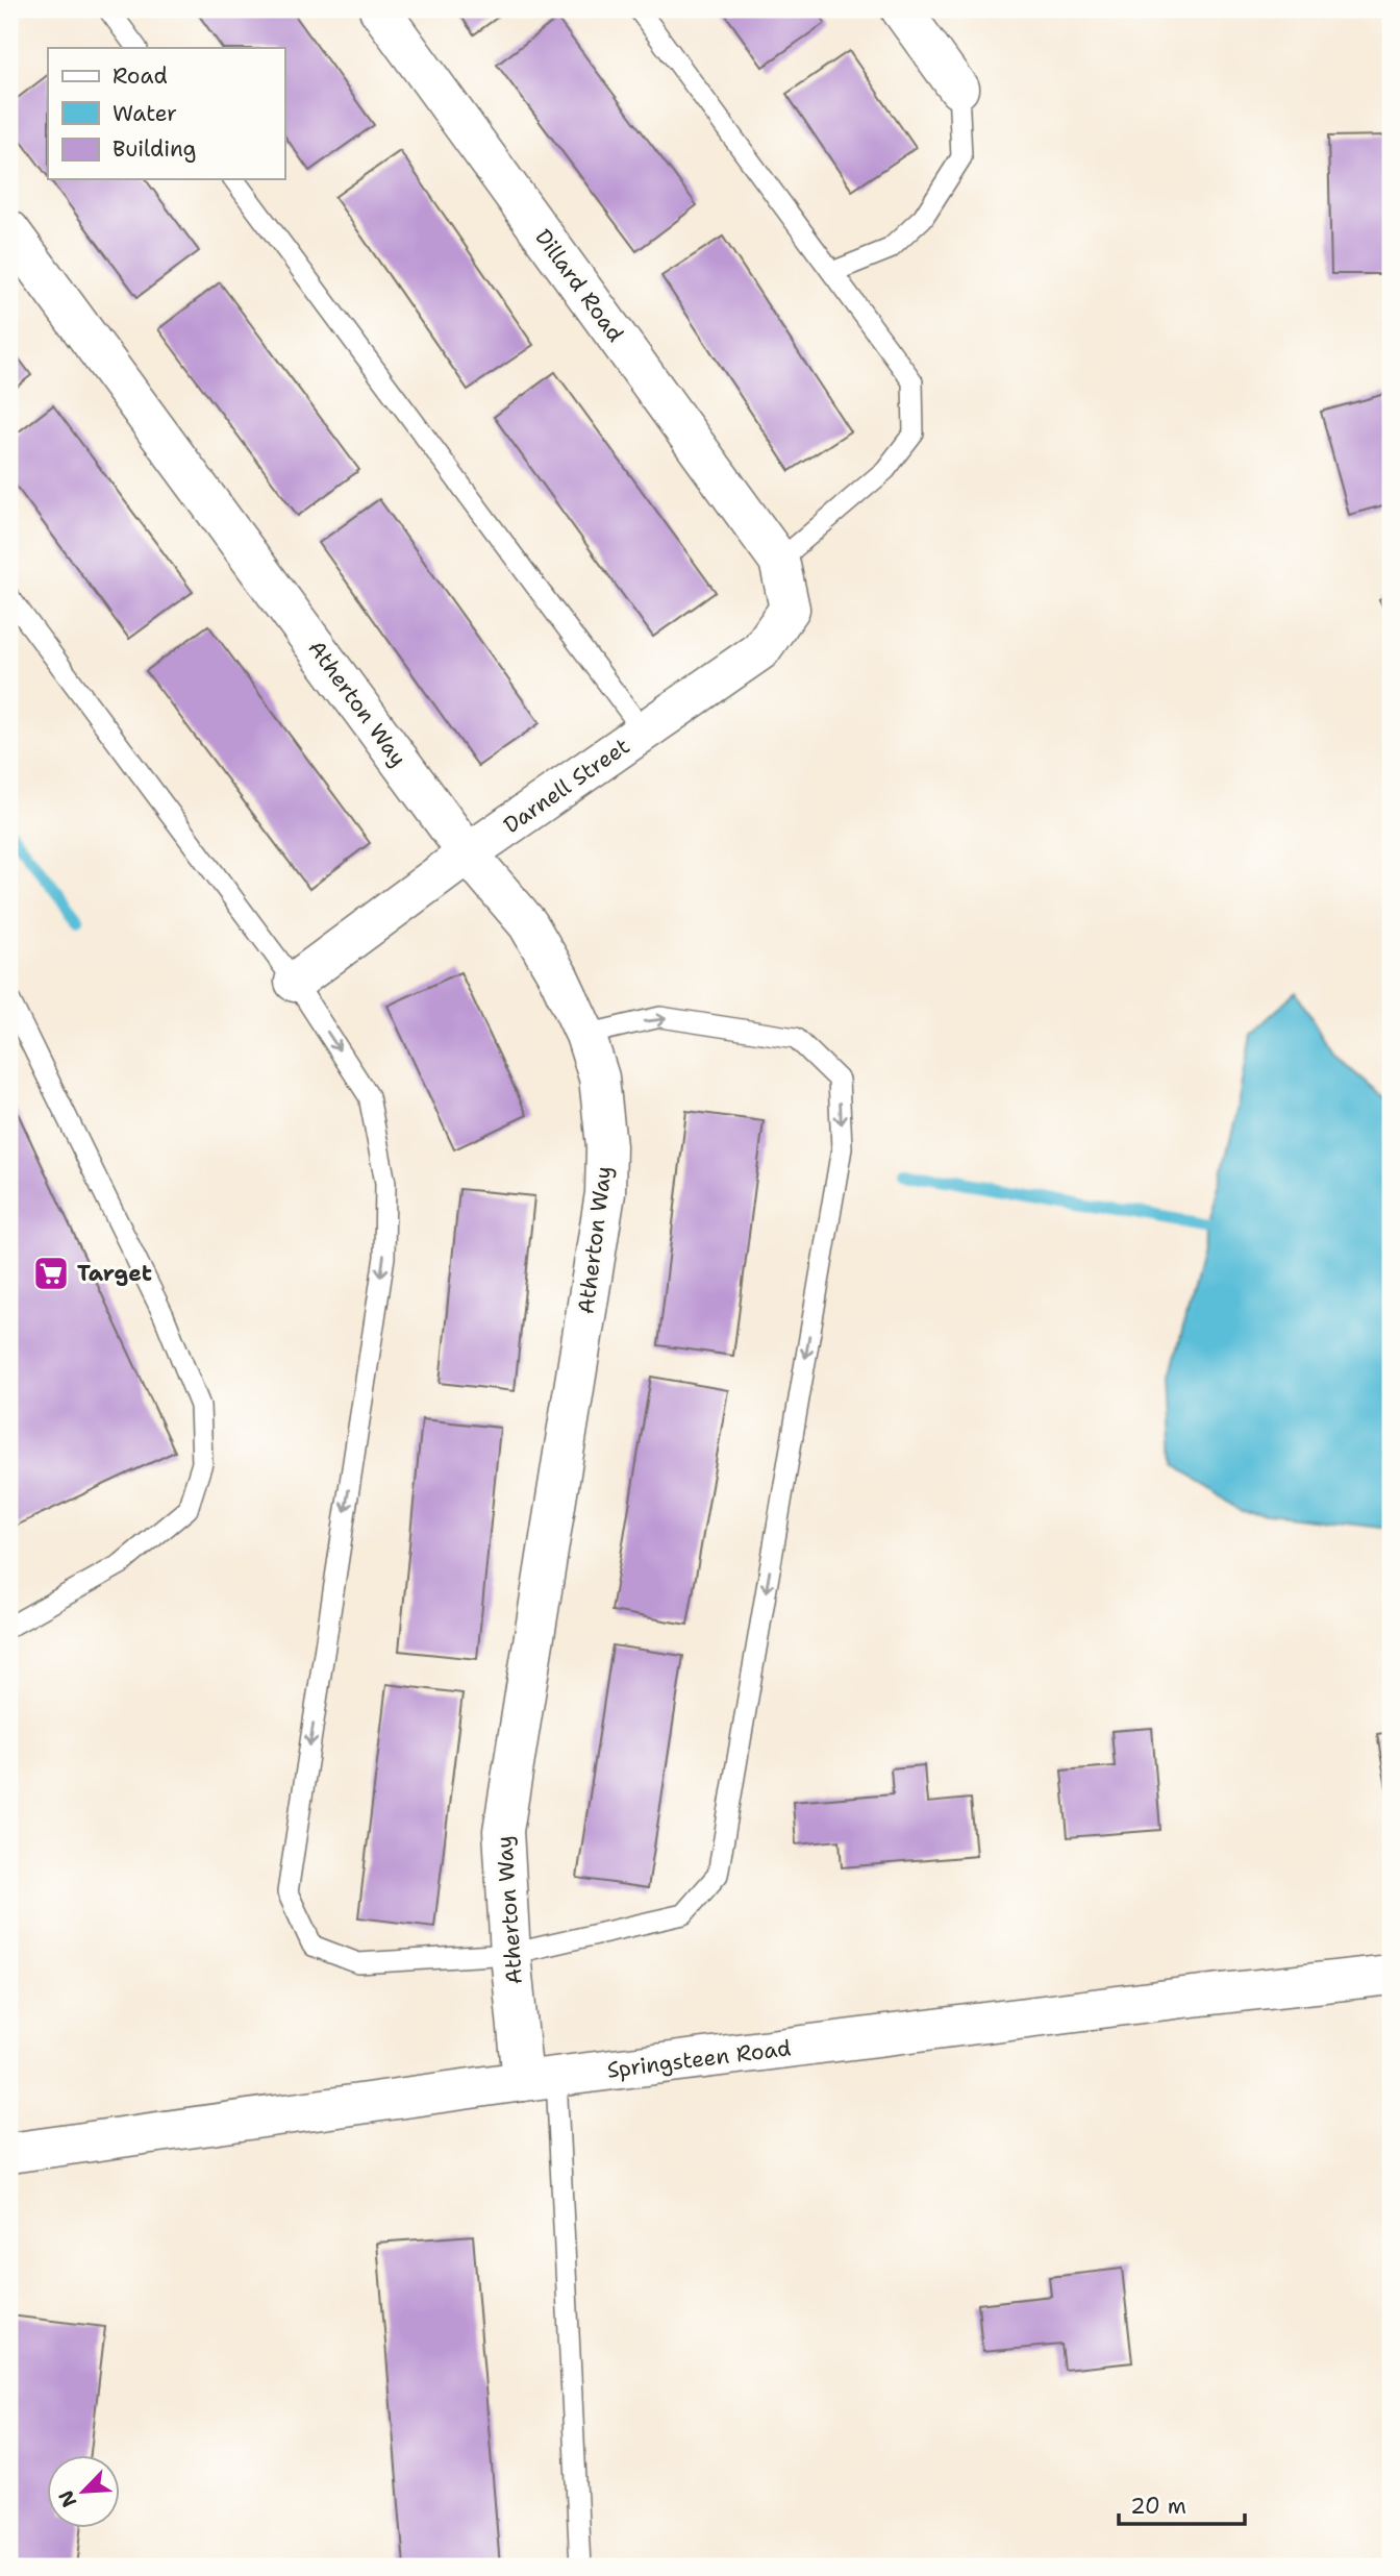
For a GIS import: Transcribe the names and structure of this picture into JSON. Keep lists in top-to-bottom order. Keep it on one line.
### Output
{"streets":{"street":["Dillard Road","Atherton Way","Darnell Street","Springsteen Road"]},"crossings":[["Dillard Road","Darnell Street"],["Atherton Way","Darnell Street"],["Atherton Way","Springsteen Road"]],"places":{"supermarket":["Target"]},"legend":["Road","Water","Building"],"scale_bar":"20 m","north":"bottom left"}
